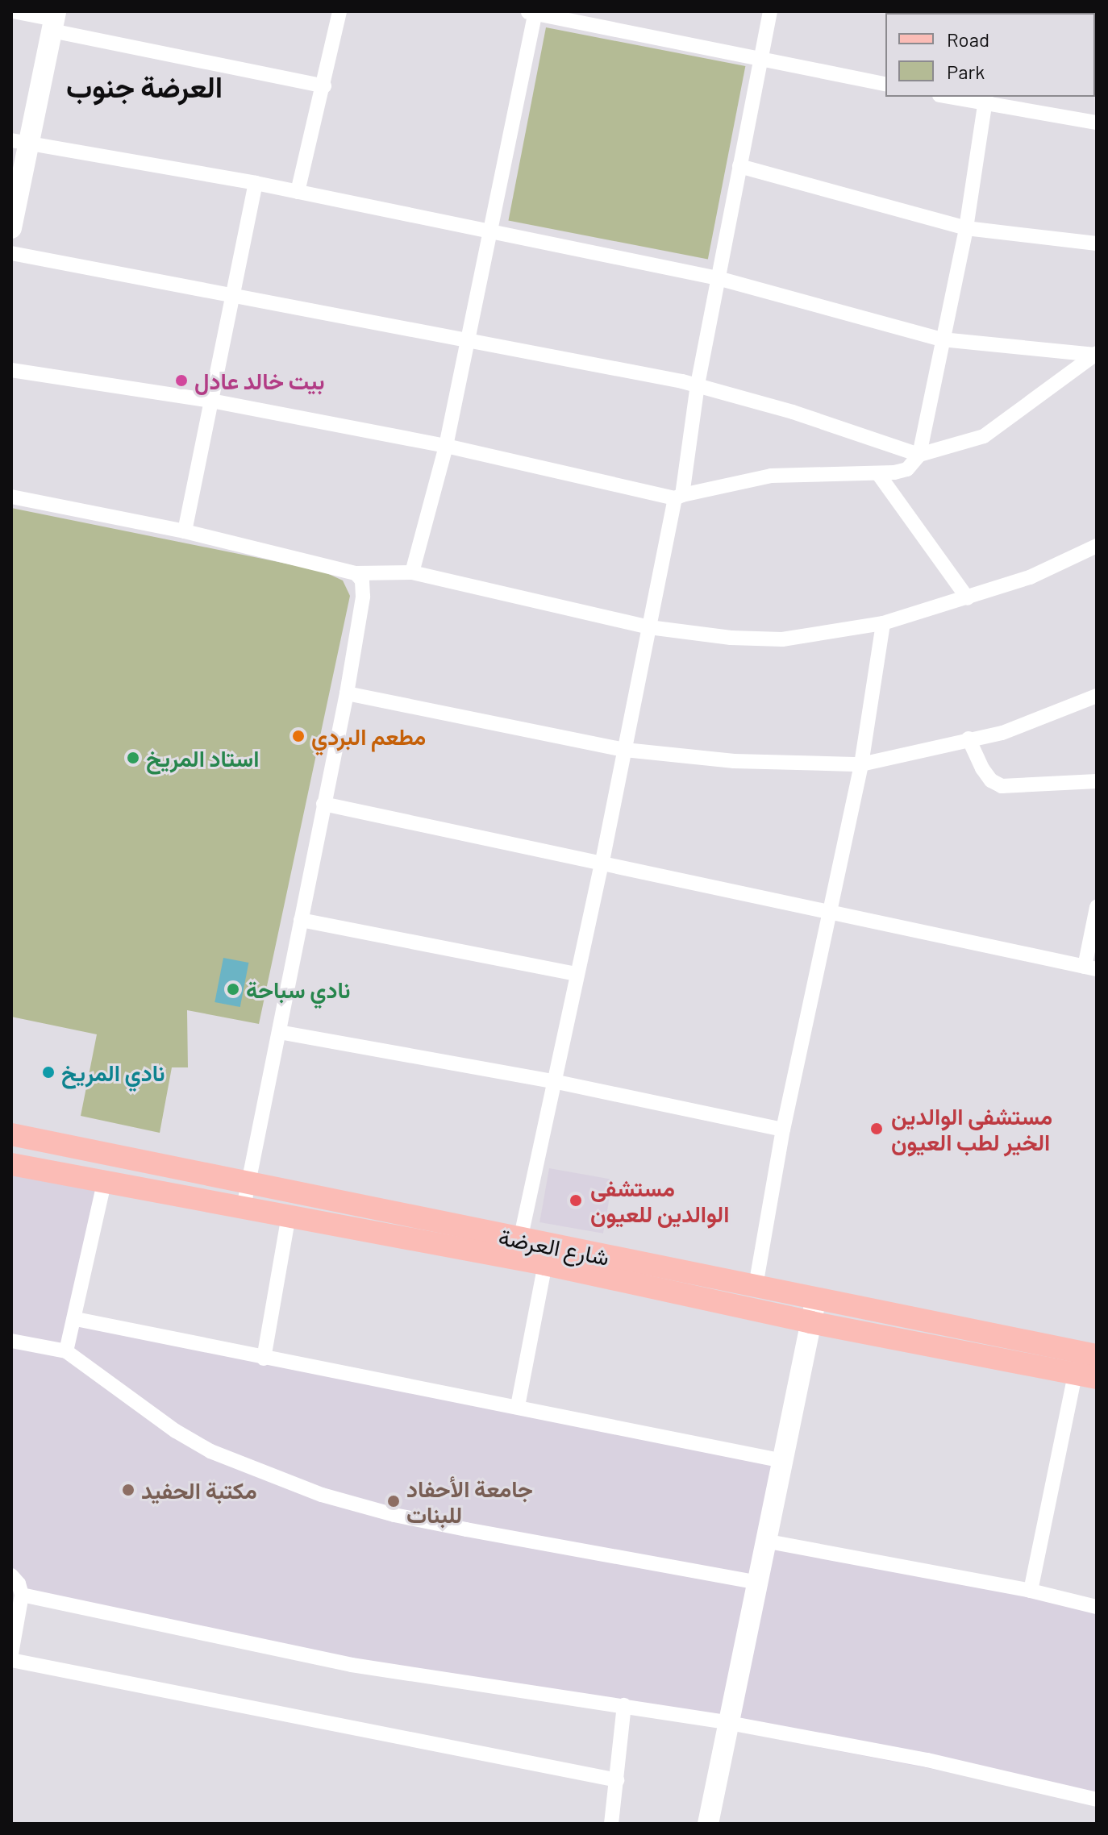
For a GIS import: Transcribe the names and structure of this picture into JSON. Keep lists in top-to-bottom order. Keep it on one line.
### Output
{"streets":{"main road":["شارع العرضة"]},"districts":["العرضة جنوب"],"places":["بيت خالد عادل","مطعم البردي","استاد المريخ","نادي سباحة","نادي المريخ","مستشفى الوالدين الخير لطب العيون","مستشفى الوالدين للعيون","مكتبة الحفيد","جامعة الأحفاد للبنات"],"legend":["Road","Park"]}
